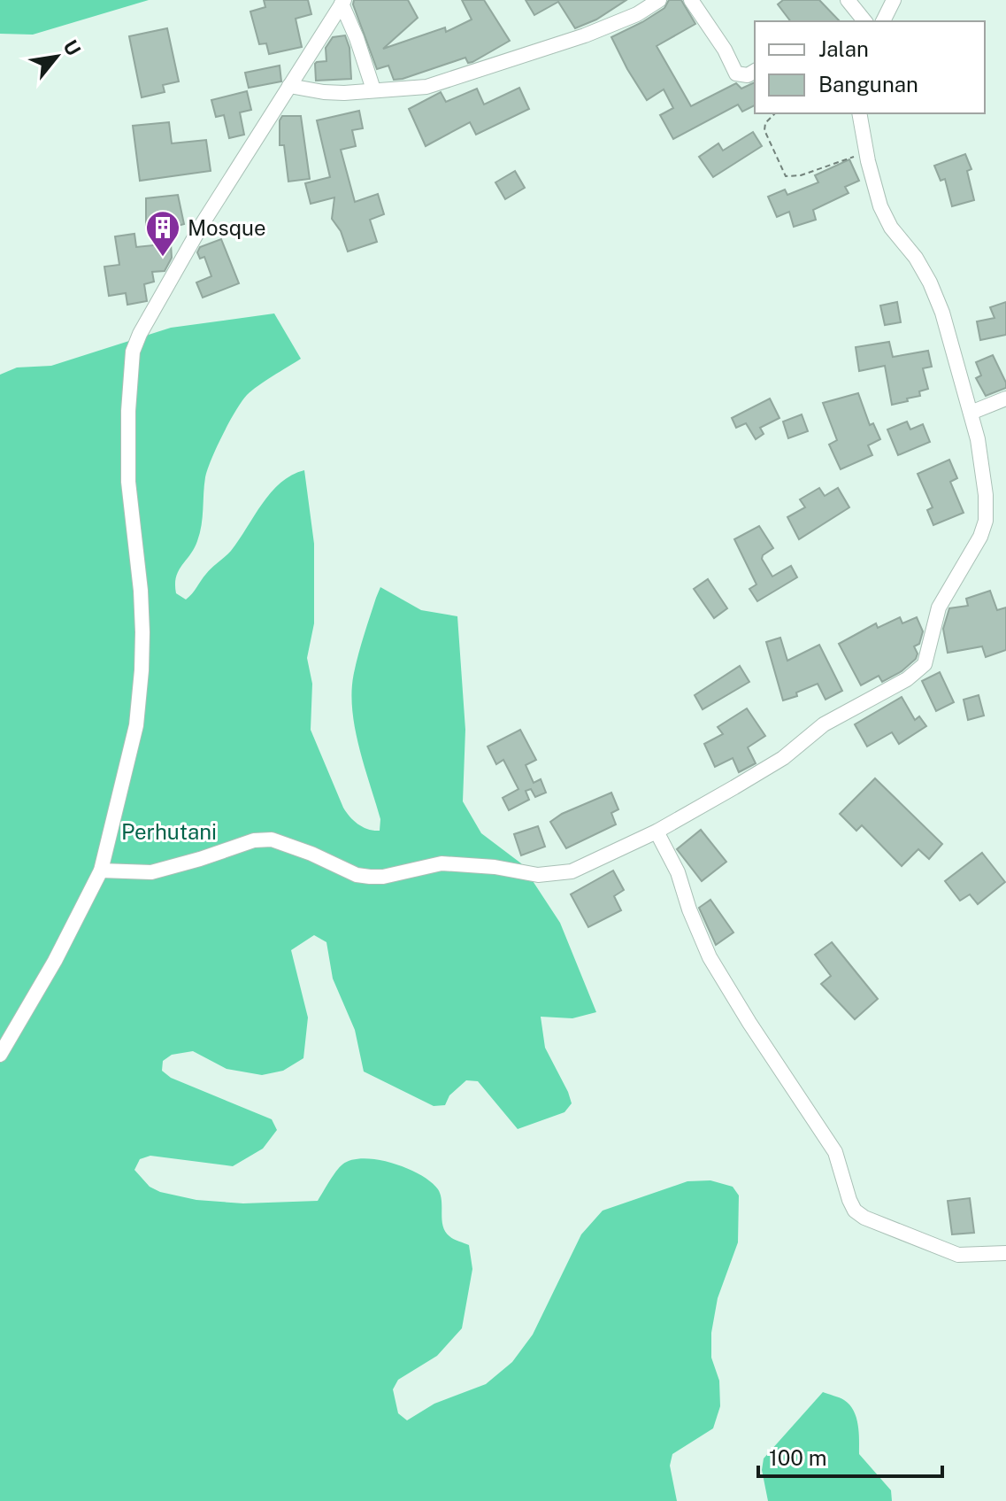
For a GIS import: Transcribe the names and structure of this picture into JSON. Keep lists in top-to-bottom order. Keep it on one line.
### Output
{"parks":["Perhutani"],"places":{"building":["Mosque"]},"legend":["Jalan","Bangunan"],"scale_bar":"100 m","north":"top right"}
